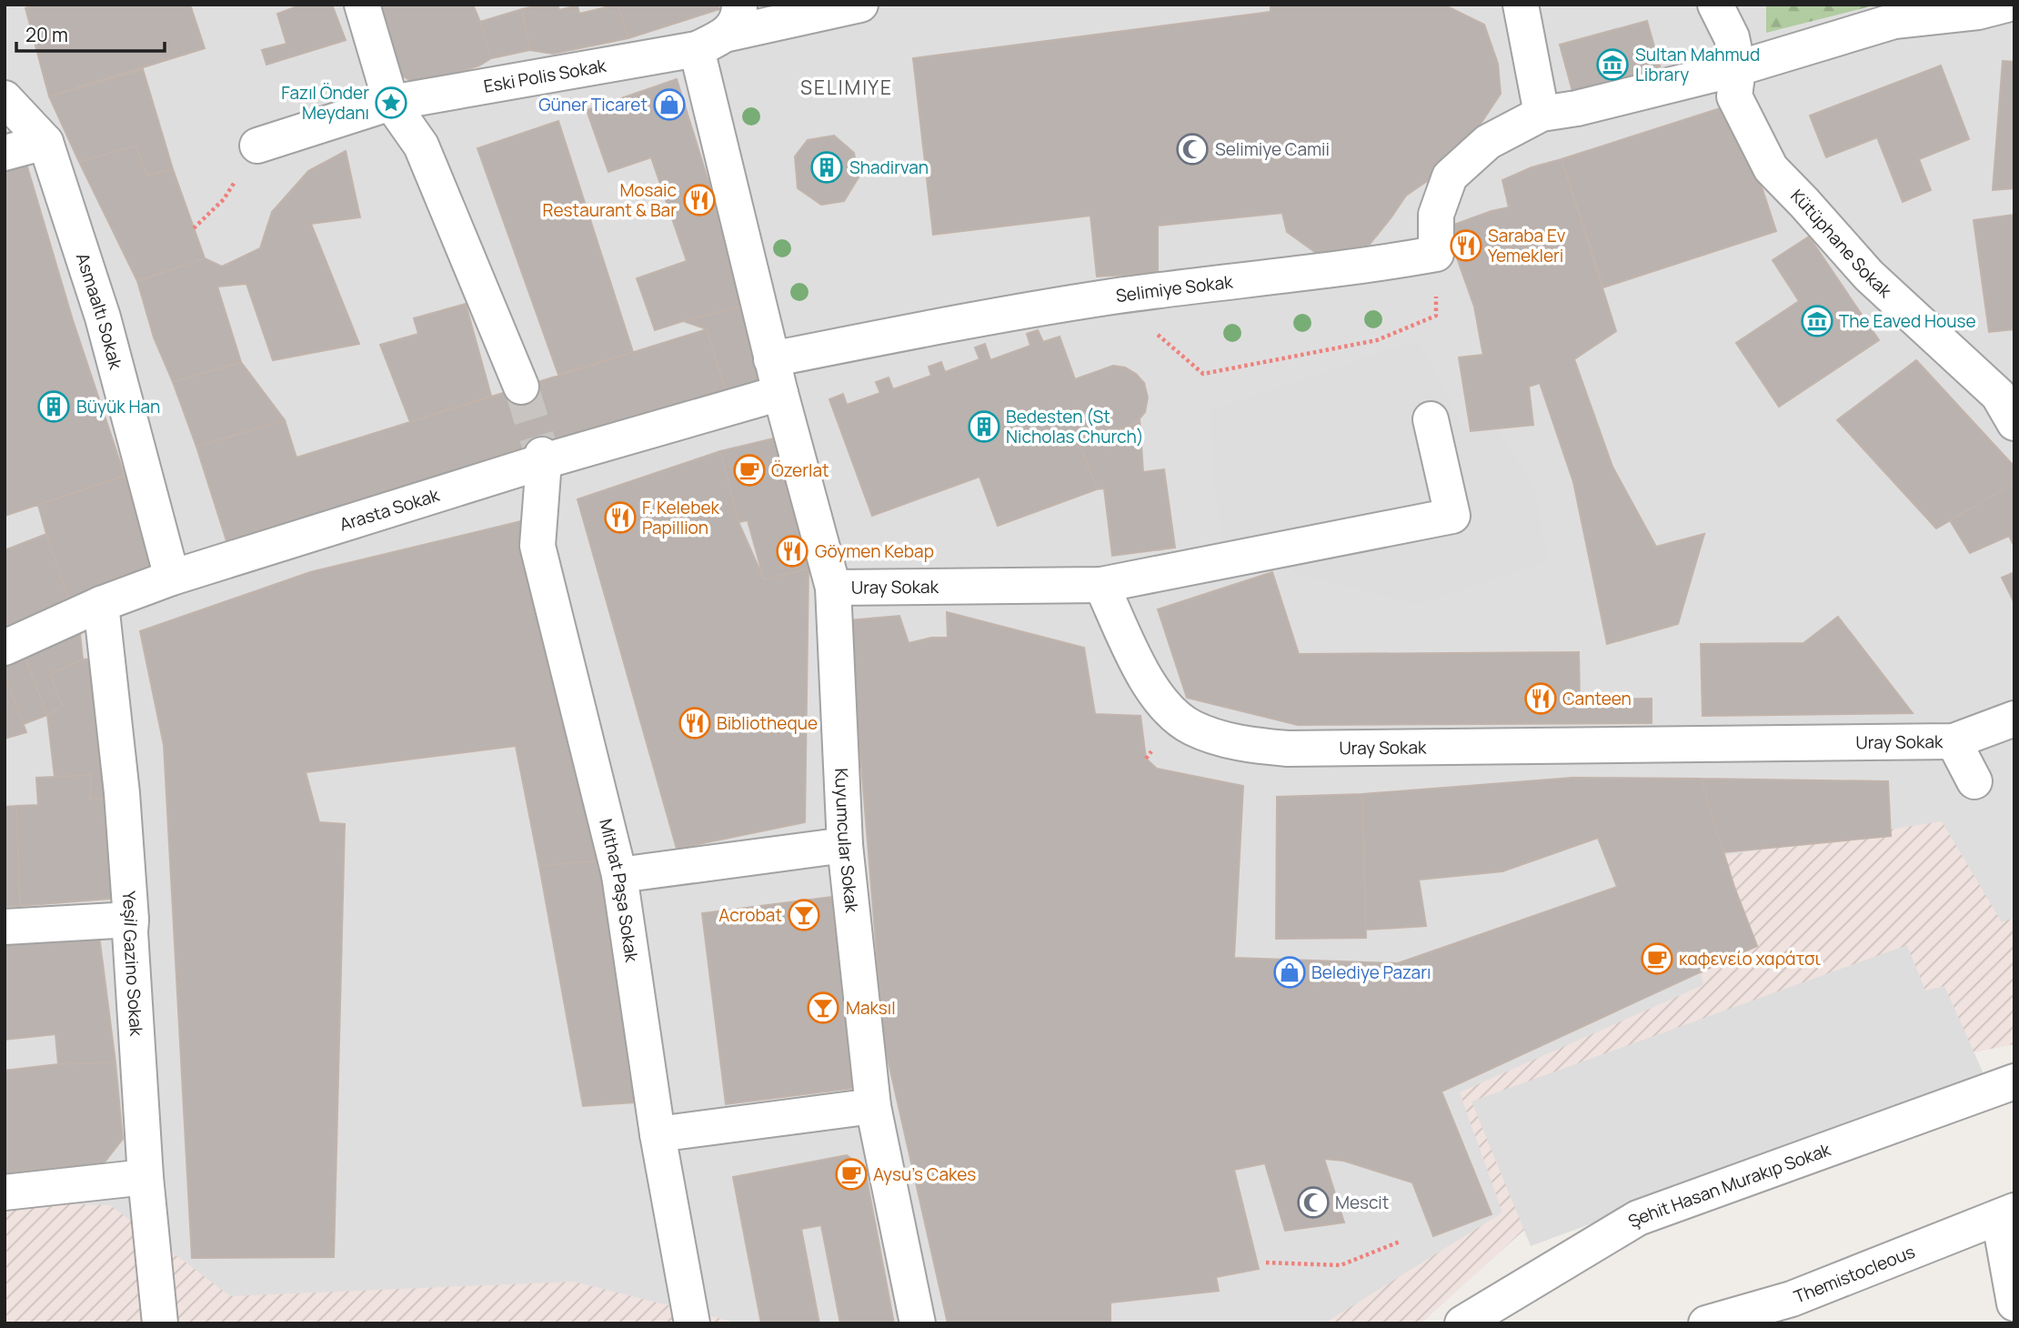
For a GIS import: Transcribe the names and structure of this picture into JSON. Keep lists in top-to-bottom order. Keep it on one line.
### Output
{"streets":{"street":["Eski Polis Sokak","Kütüphane Sokak","Selimiye Sokak","Asmaaltı Sokak","Arasta Sokak","Uray Sokak","Kuyumcular Sokak","Mithat Paşa Sokak","Yeşil Gazino Sokak","Şehit Hasan Murakıp Sokak","Themistocleous"]},"crossings":[["Selimiye Sokak","Kuyumcular Sokak"],["Asmaaltı Sokak","Arasta Sokak"],["Arasta Sokak","Kuyumcular Sokak"],["Arasta Sokak","Mithat Paşa Sokak"],["Arasta Sokak","Yeşil Gazino Sokak"],["Uray Sokak","Kuyumcular Sokak"]],"districts":["SELIMIYE"],"places":{"museum":["Sultan Mahmud Library","The Eaved House"],"place":["Fazıl Önder Meydanı"],"shop":["Güner Ticaret","Belediye Pazarı"],"mosque":["Selimiye Camii","Mescit"],"building":["Shadirvan","Büyük Han","Bedesten (St Nicholas Church)"],"restaurant":["Mosaic Restaurant & Bar","Saraba Ev Yemekleri","F. Kelebek Papillion","Göymen Kebap","Canteen","Bibliotheque"],"cafe":["Özerlat","καφενείο χαράτσι","Aysu's Cakes"],"bar":["Acrobat","Maksıl"]},"scale_bar":"20 m"}
